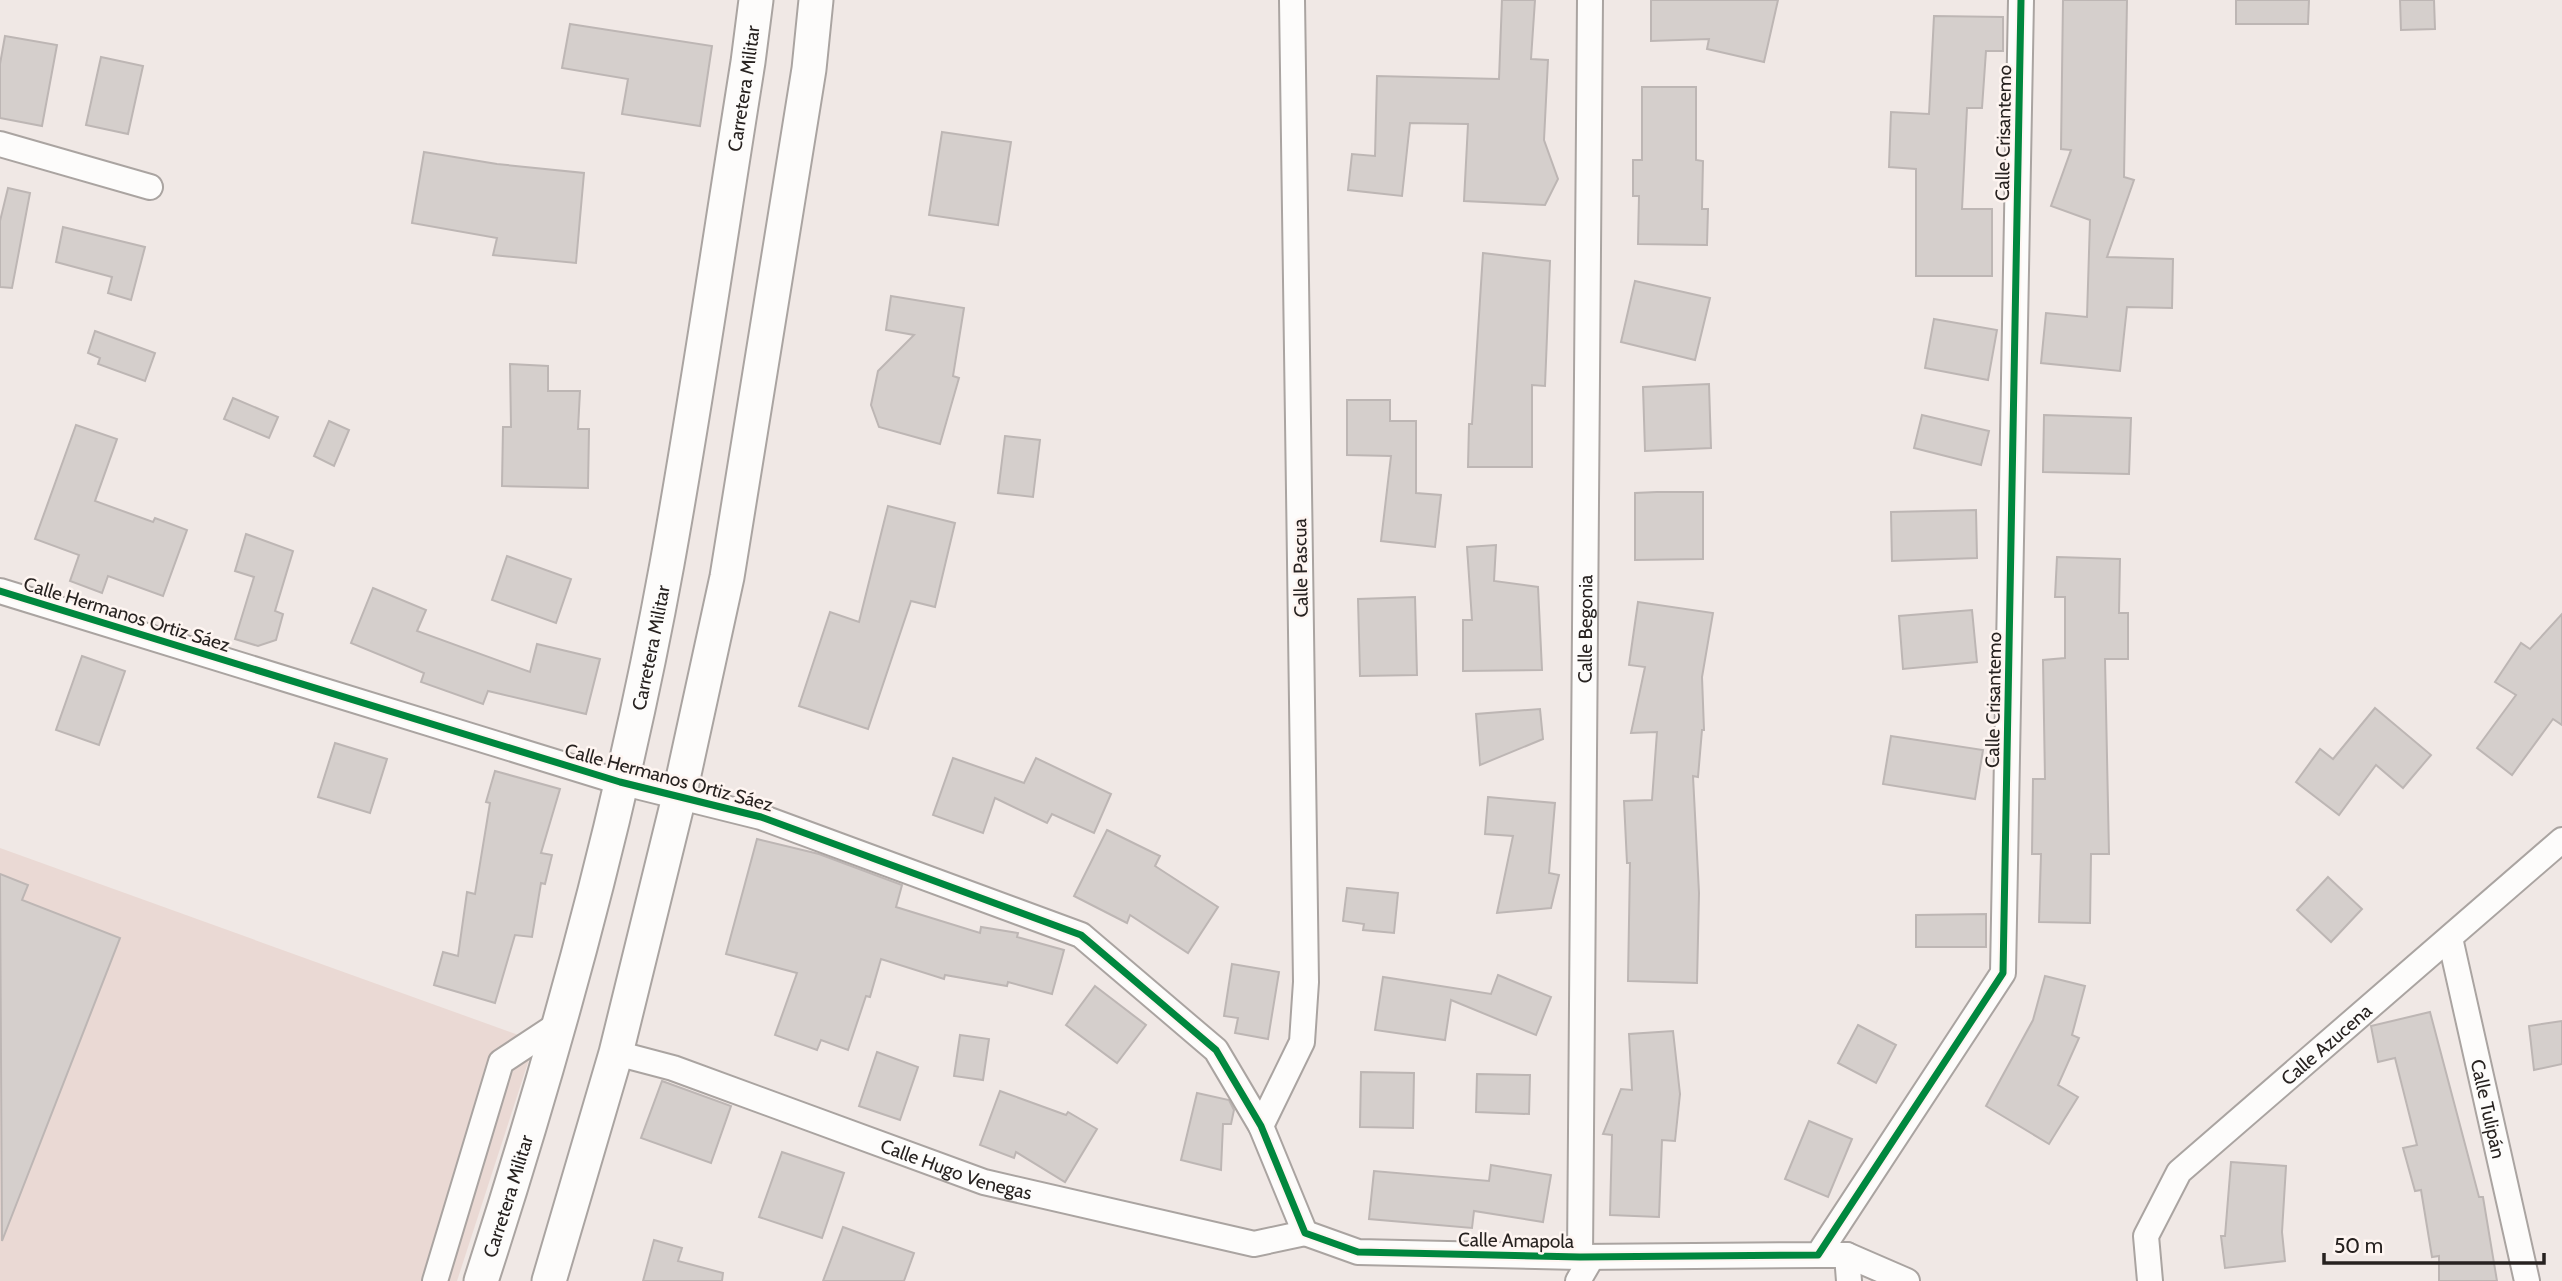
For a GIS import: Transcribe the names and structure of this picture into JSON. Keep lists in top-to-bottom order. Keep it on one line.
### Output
{"streets":{"main road":["Carretera Militar"],"street":["Calle Crisantemo","Calle Pascua","Calle Hermanos Ortiz Sáez","Calle Begonia","Calle Azucena","Calle Tulipán","Calle Hugo Venegas","Calle Amapola"]},"crossings":[["Carretera Militar","Calle Hermanos Ortiz Sáez"],["Calle Crisantemo","Calle Amapola"],["Calle Pascua","Calle Hermanos Ortiz Sáez"],["Calle Hermanos Ortiz Sáez","Calle Hugo Venegas"],["Calle Hermanos Ortiz Sáez","Calle Amapola"],["Calle Begonia","Calle Amapola"],["Calle Azucena","Calle Tulipán"],["Calle Hugo Venegas","Calle Amapola"]],"scale_bar":"50 m"}
